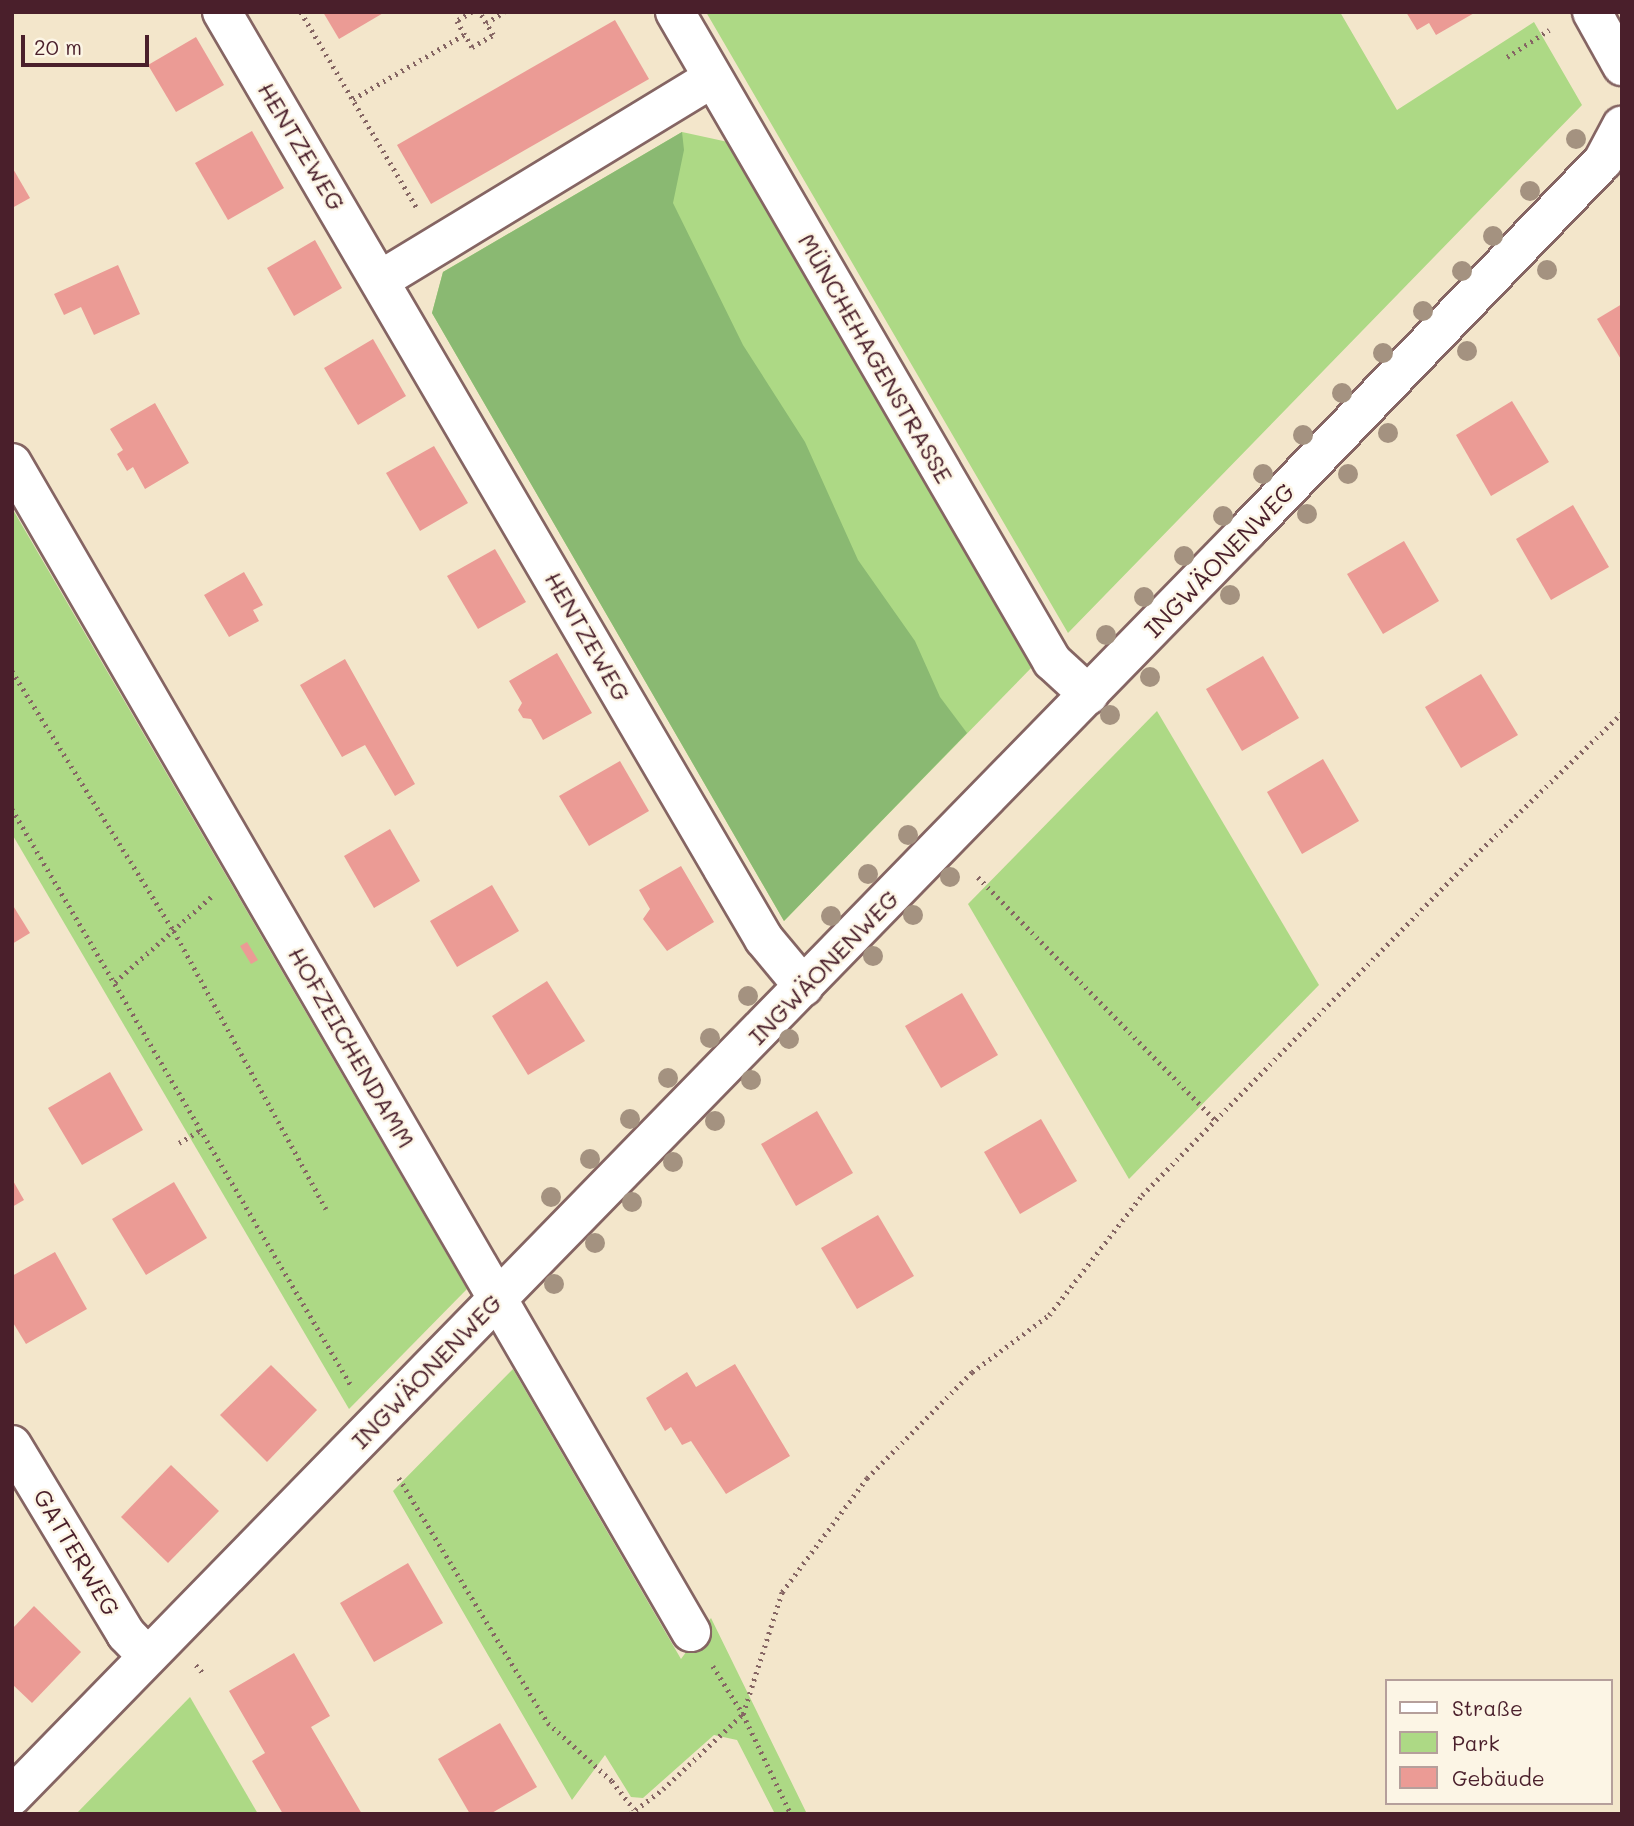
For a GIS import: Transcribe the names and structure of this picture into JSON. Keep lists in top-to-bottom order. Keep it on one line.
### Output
{"streets":{"street":["HENTZEWEG","MÜNCHEHAGENSTRASSE","INGWÄONENWEG","HOFZEICHENDAMM","GATTERWEG"]},"crossings":[["HENTZEWEG","INGWÄONENWEG"],["MÜNCHEHAGENSTRASSE","INGWÄONENWEG"],["INGWÄONENWEG","HOFZEICHENDAMM"],["INGWÄONENWEG","GATTERWEG"]],"legend":["Straße","Park","Gebäude"],"scale_bar":"20 m"}
